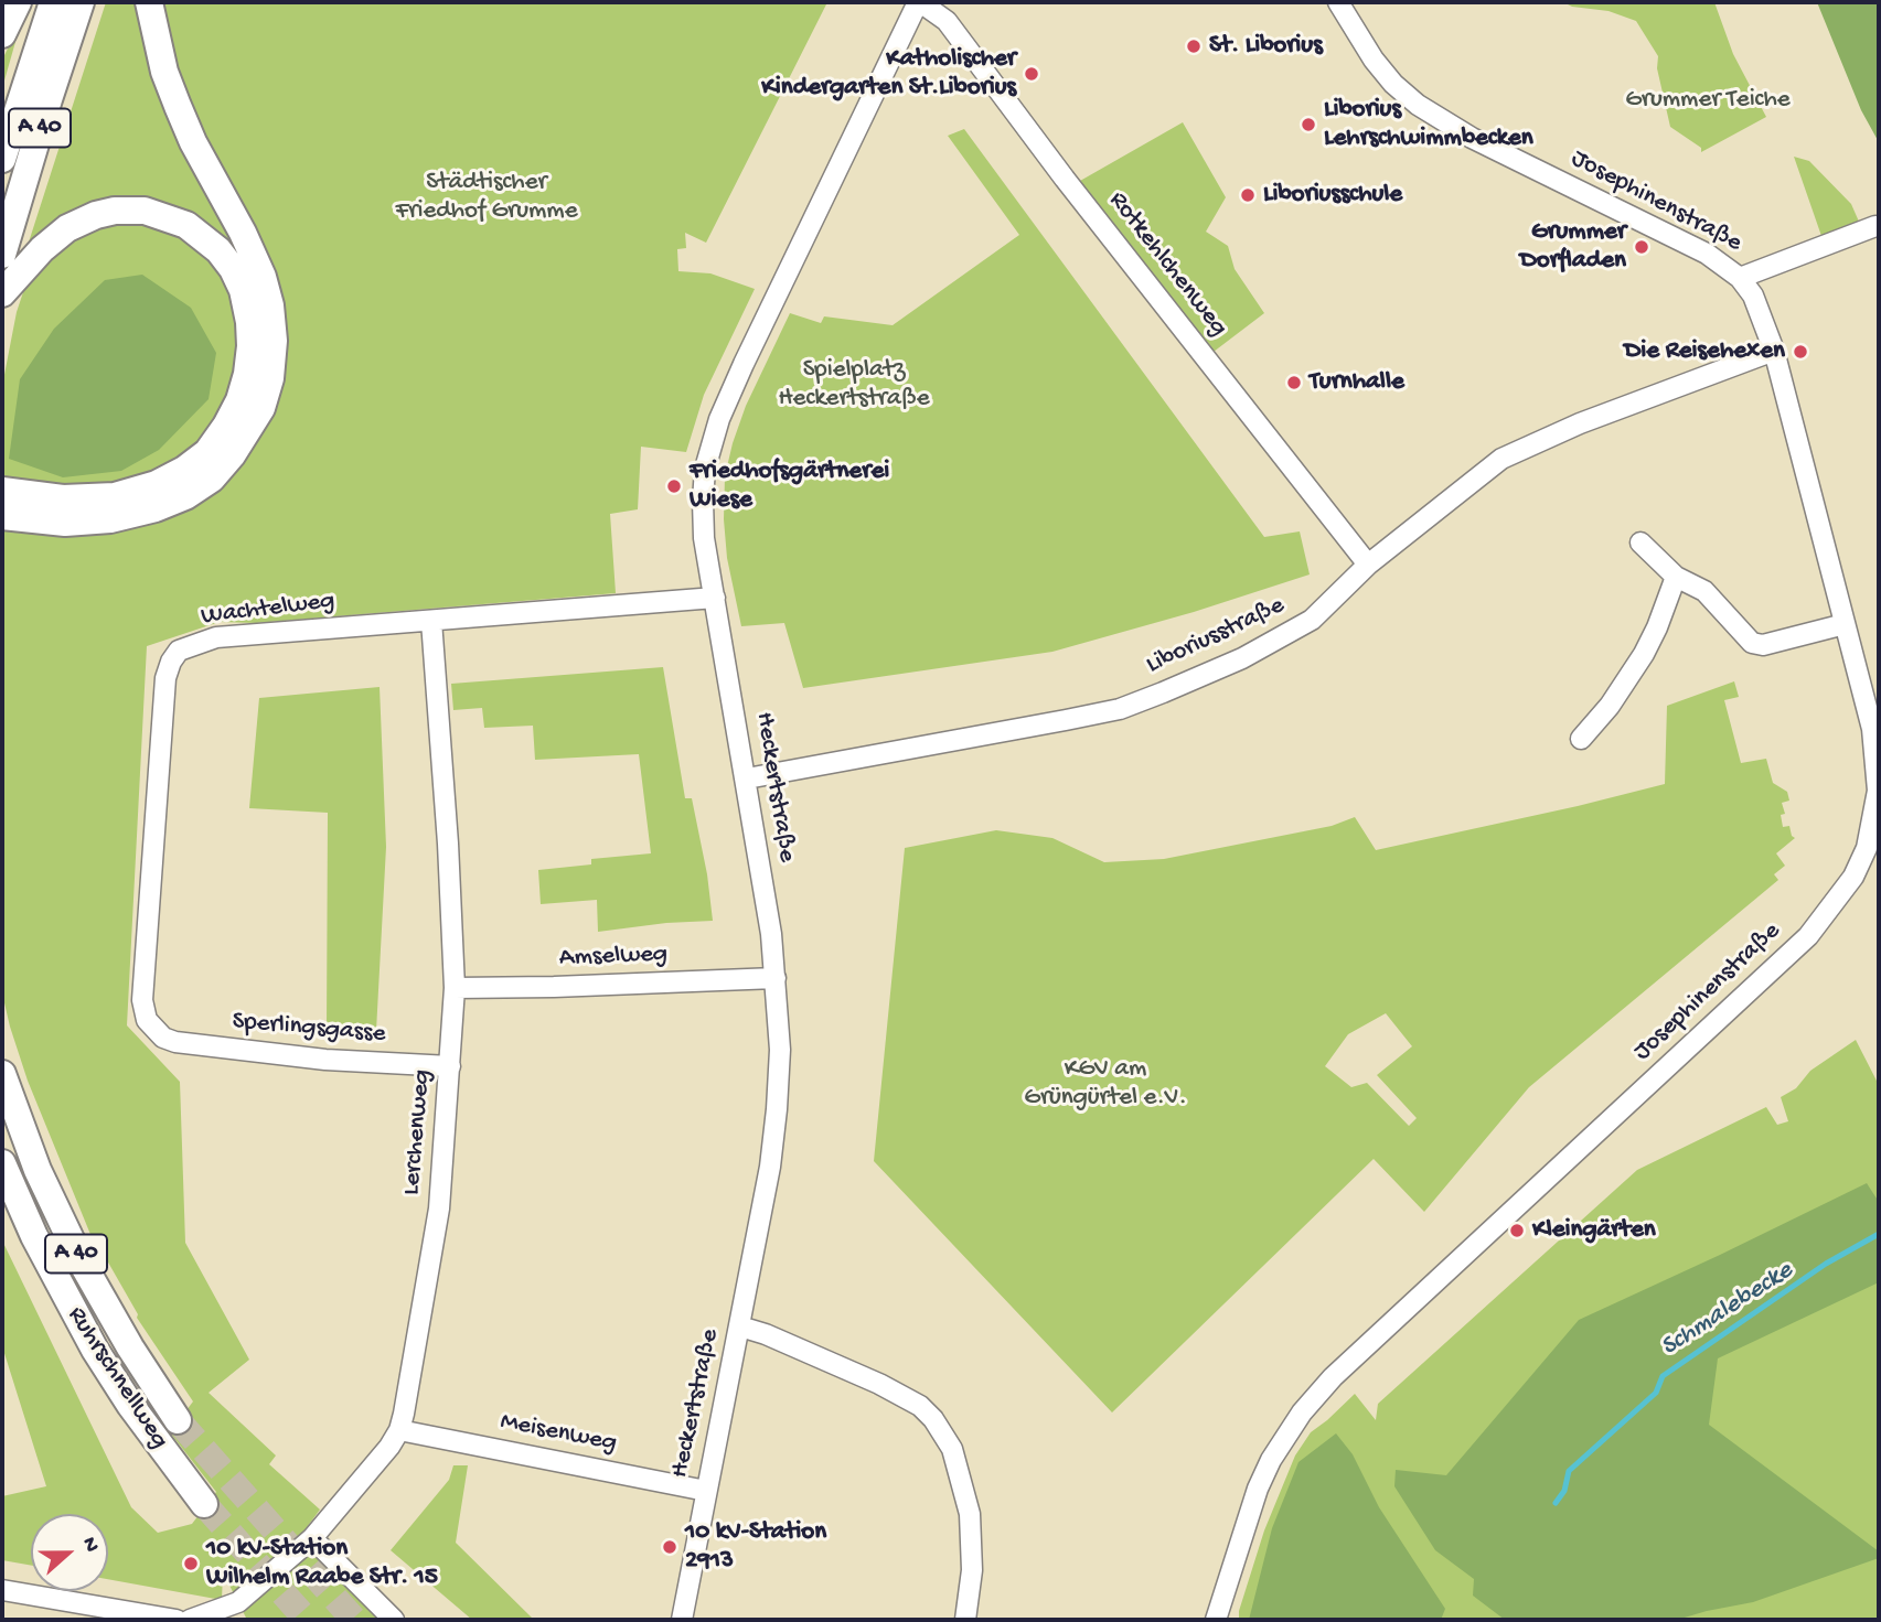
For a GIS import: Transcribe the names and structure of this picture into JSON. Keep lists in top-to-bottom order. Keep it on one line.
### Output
{"streets":{"highway":["A 40","Ruhrschnellweg"],"street":["Josephinenstraße","Rotkehlchenweg","Wachtelweg","Liboriusstraße","Heckertstraße","Amselweg","Sperlingsgasse","Lerchenweg","Meisenweg"]},"crossings":[["Josephinenstraße","Liboriusstraße"],["Rotkehlchenweg","Liboriusstraße"],["Rotkehlchenweg","Heckertstraße"],["Wachtelweg","Heckertstraße"],["Wachtelweg","Sperlingsgasse"],["Wachtelweg","Lerchenweg"],["Liboriusstraße","Heckertstraße"],["Heckertstraße","Amselweg"],["Heckertstraße","Meisenweg"],["Amselweg","Lerchenweg"],["Sperlingsgasse","Lerchenweg"],["Lerchenweg","Meisenweg"]],"water":["Schmalebecke"],"parks":["Grummer Teiche","Städtischer Friedhof Grumme","Spielplatz Heckertstraße","KGV am Grüngürtel e.V."],"places":["St. Liborius","Katholischer Kindergarten St.Liborius","Liborius Lehrschwimmbecken","Liboriusschule","Grummer Dorfladen","Die Reisehexen","Turnhalle","Friedhofsgärtnerei Wiese","Kleingärten","10 kV-Station 2913","10 kV-Station Wilhelm Raabe Str. 15"],"north":"right"}
